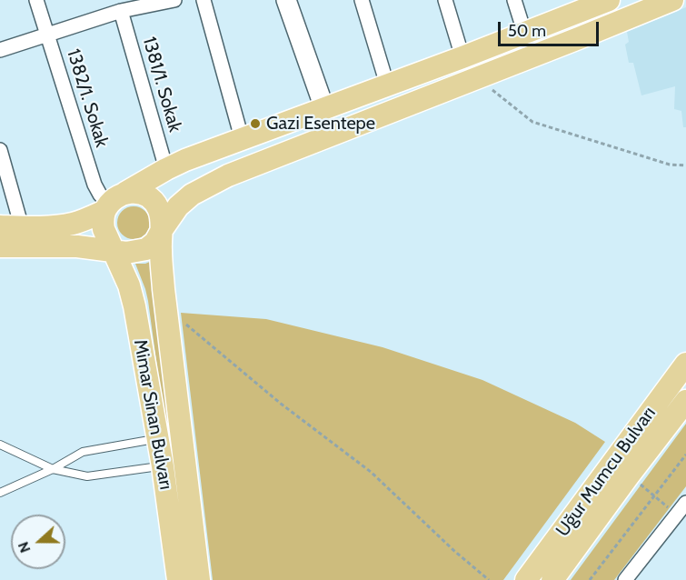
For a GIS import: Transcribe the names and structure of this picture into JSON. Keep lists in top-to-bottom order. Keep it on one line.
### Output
{"streets":{"main road":["Mimar Sinan Bulvarı","Uğur Mumcu Bulvarı"],"street":["1381/1. Sokak","1382/1. Sokak"]},"crossings":[["1382/1. Sokak","Mimar Sinan Bulvarı"]],"places":["Gazi Esentepe"],"scale_bar":"50 m","north":"left"}
